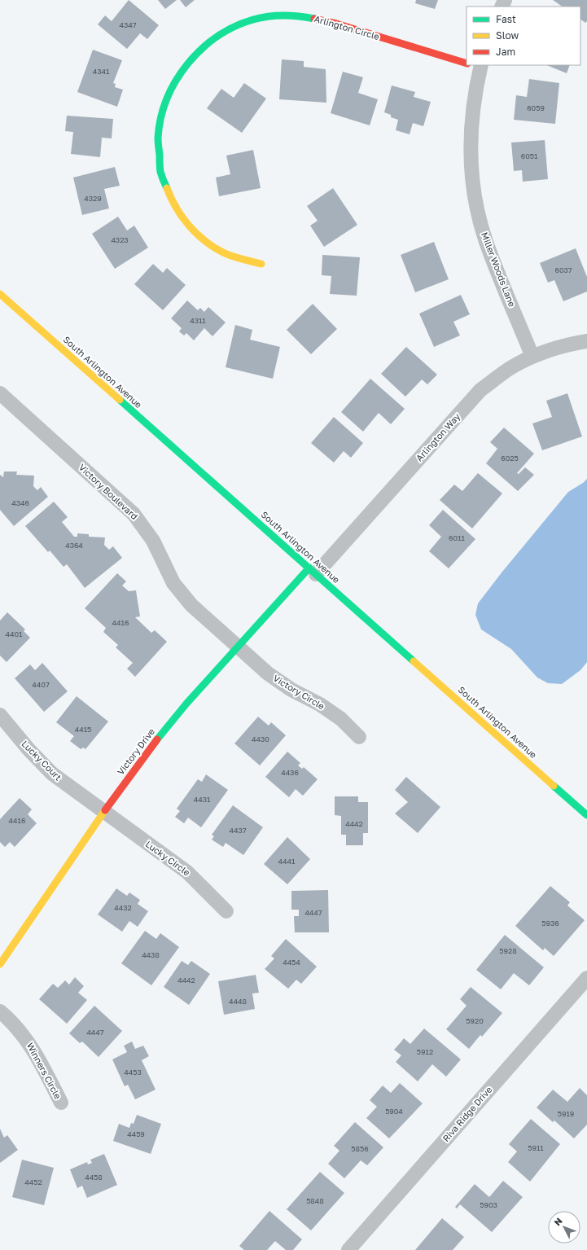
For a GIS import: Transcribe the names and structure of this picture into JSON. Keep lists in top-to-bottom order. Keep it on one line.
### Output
{"streets":{"street":["Arlington Circle","Miller Woods Lane","South Arlington Avenue","Arlington Way","Victory Boulevard","Victory Circle","Victory Drive","Lucky Court","Lucky Circle","Winners Circle","Riva Ridge Drive"]},"crossings":[["Miller Woods Lane","Arlington Way"],["South Arlington Avenue","Arlington Way"],["South Arlington Avenue","Victory Drive"],["Arlington Way","Victory Drive"],["Victory Boulevard","Victory Circle"],["Victory Boulevard","Victory Drive"],["Victory Circle","Victory Drive"],["Victory Drive","Lucky Court"],["Victory Drive","Lucky Circle"],["Lucky Court","Lucky Circle"]],"house_numbers":["4347","4341","6059","6051","4329","4323","6037","4311","6025","4346","6011","4364","4416","4401","4407","4415","4430","4436","4431","4416","4442","4437","4441","4432","4447","5936","5928","4438","4454","4442","4448","5920","4447","5912","4453","5904","5919","4459","5911","5856","4458","4452","5848","5903"],"legend":["Fast","Slow","Jam"],"north":"top left"}
